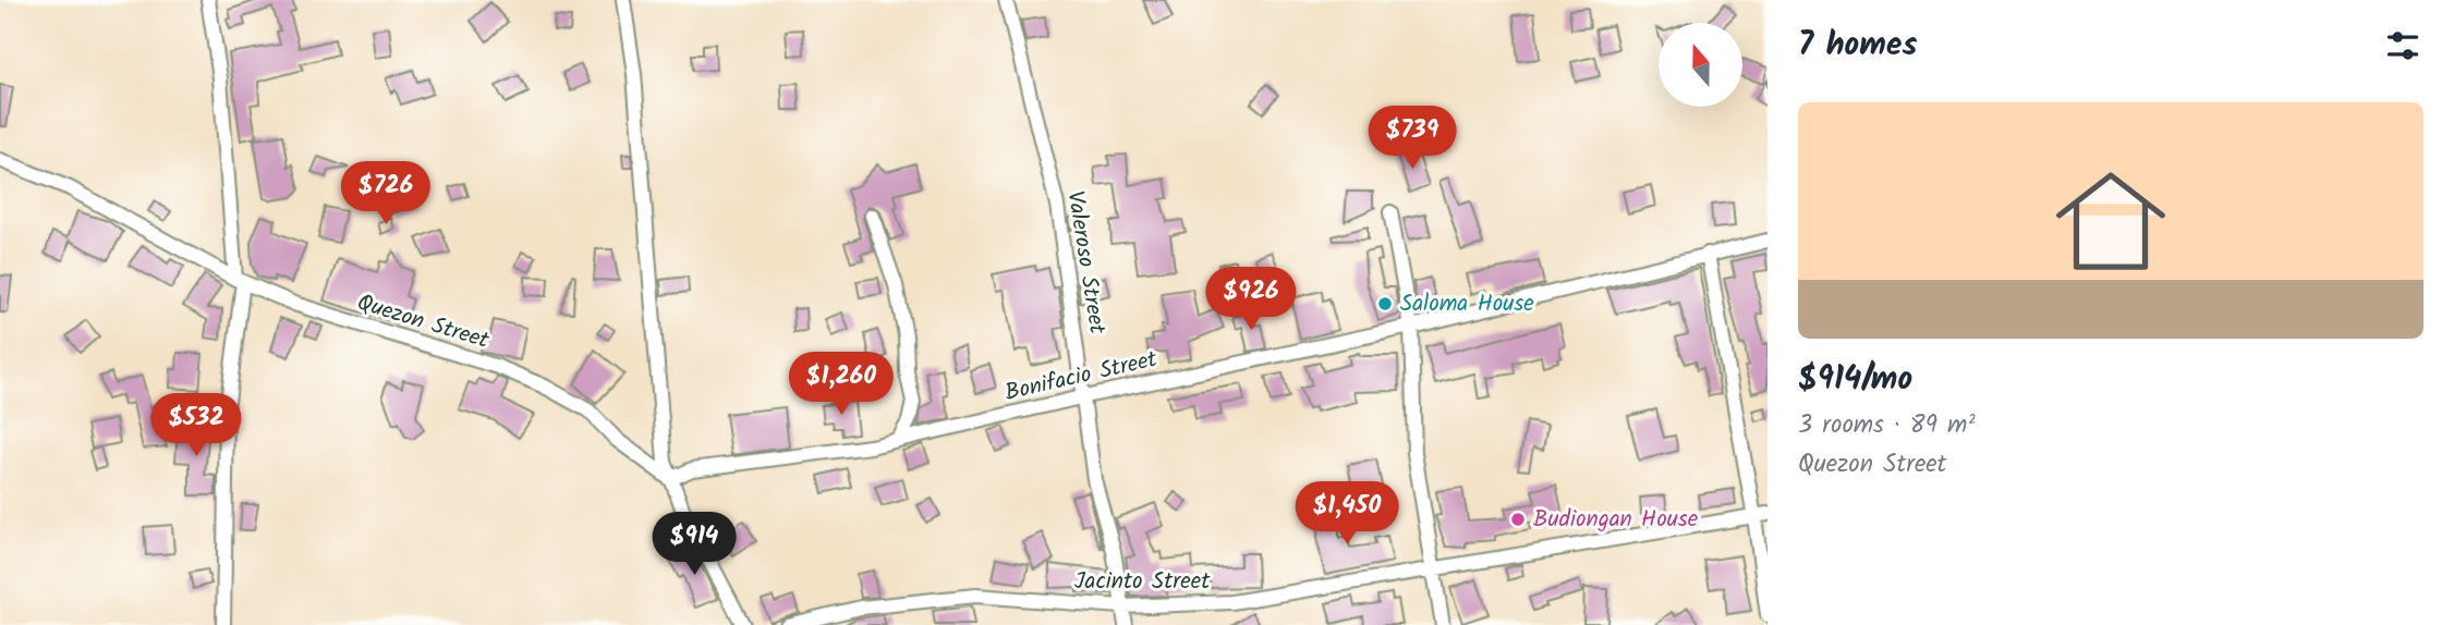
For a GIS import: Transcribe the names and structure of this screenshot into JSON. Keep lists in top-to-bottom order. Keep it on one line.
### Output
{"streets":{"street":["Valeroso Street","Quezon Street","Bonifacio Street","Jacinto Street"]},"crossings":[["Valeroso Street","Bonifacio Street"],["Valeroso Street","Jacinto Street"],["Quezon Street","Bonifacio Street"]],"places":["Saloma House","Budiongan House"],"north":"top","page":{"heading":"7 homes","list":[{"name":"$914/mo","note":"3 rooms · 89 m² · Quezon Street"}],"price":["$739","$726","$926","$1,260","$532","$1,450","$914"]}}
